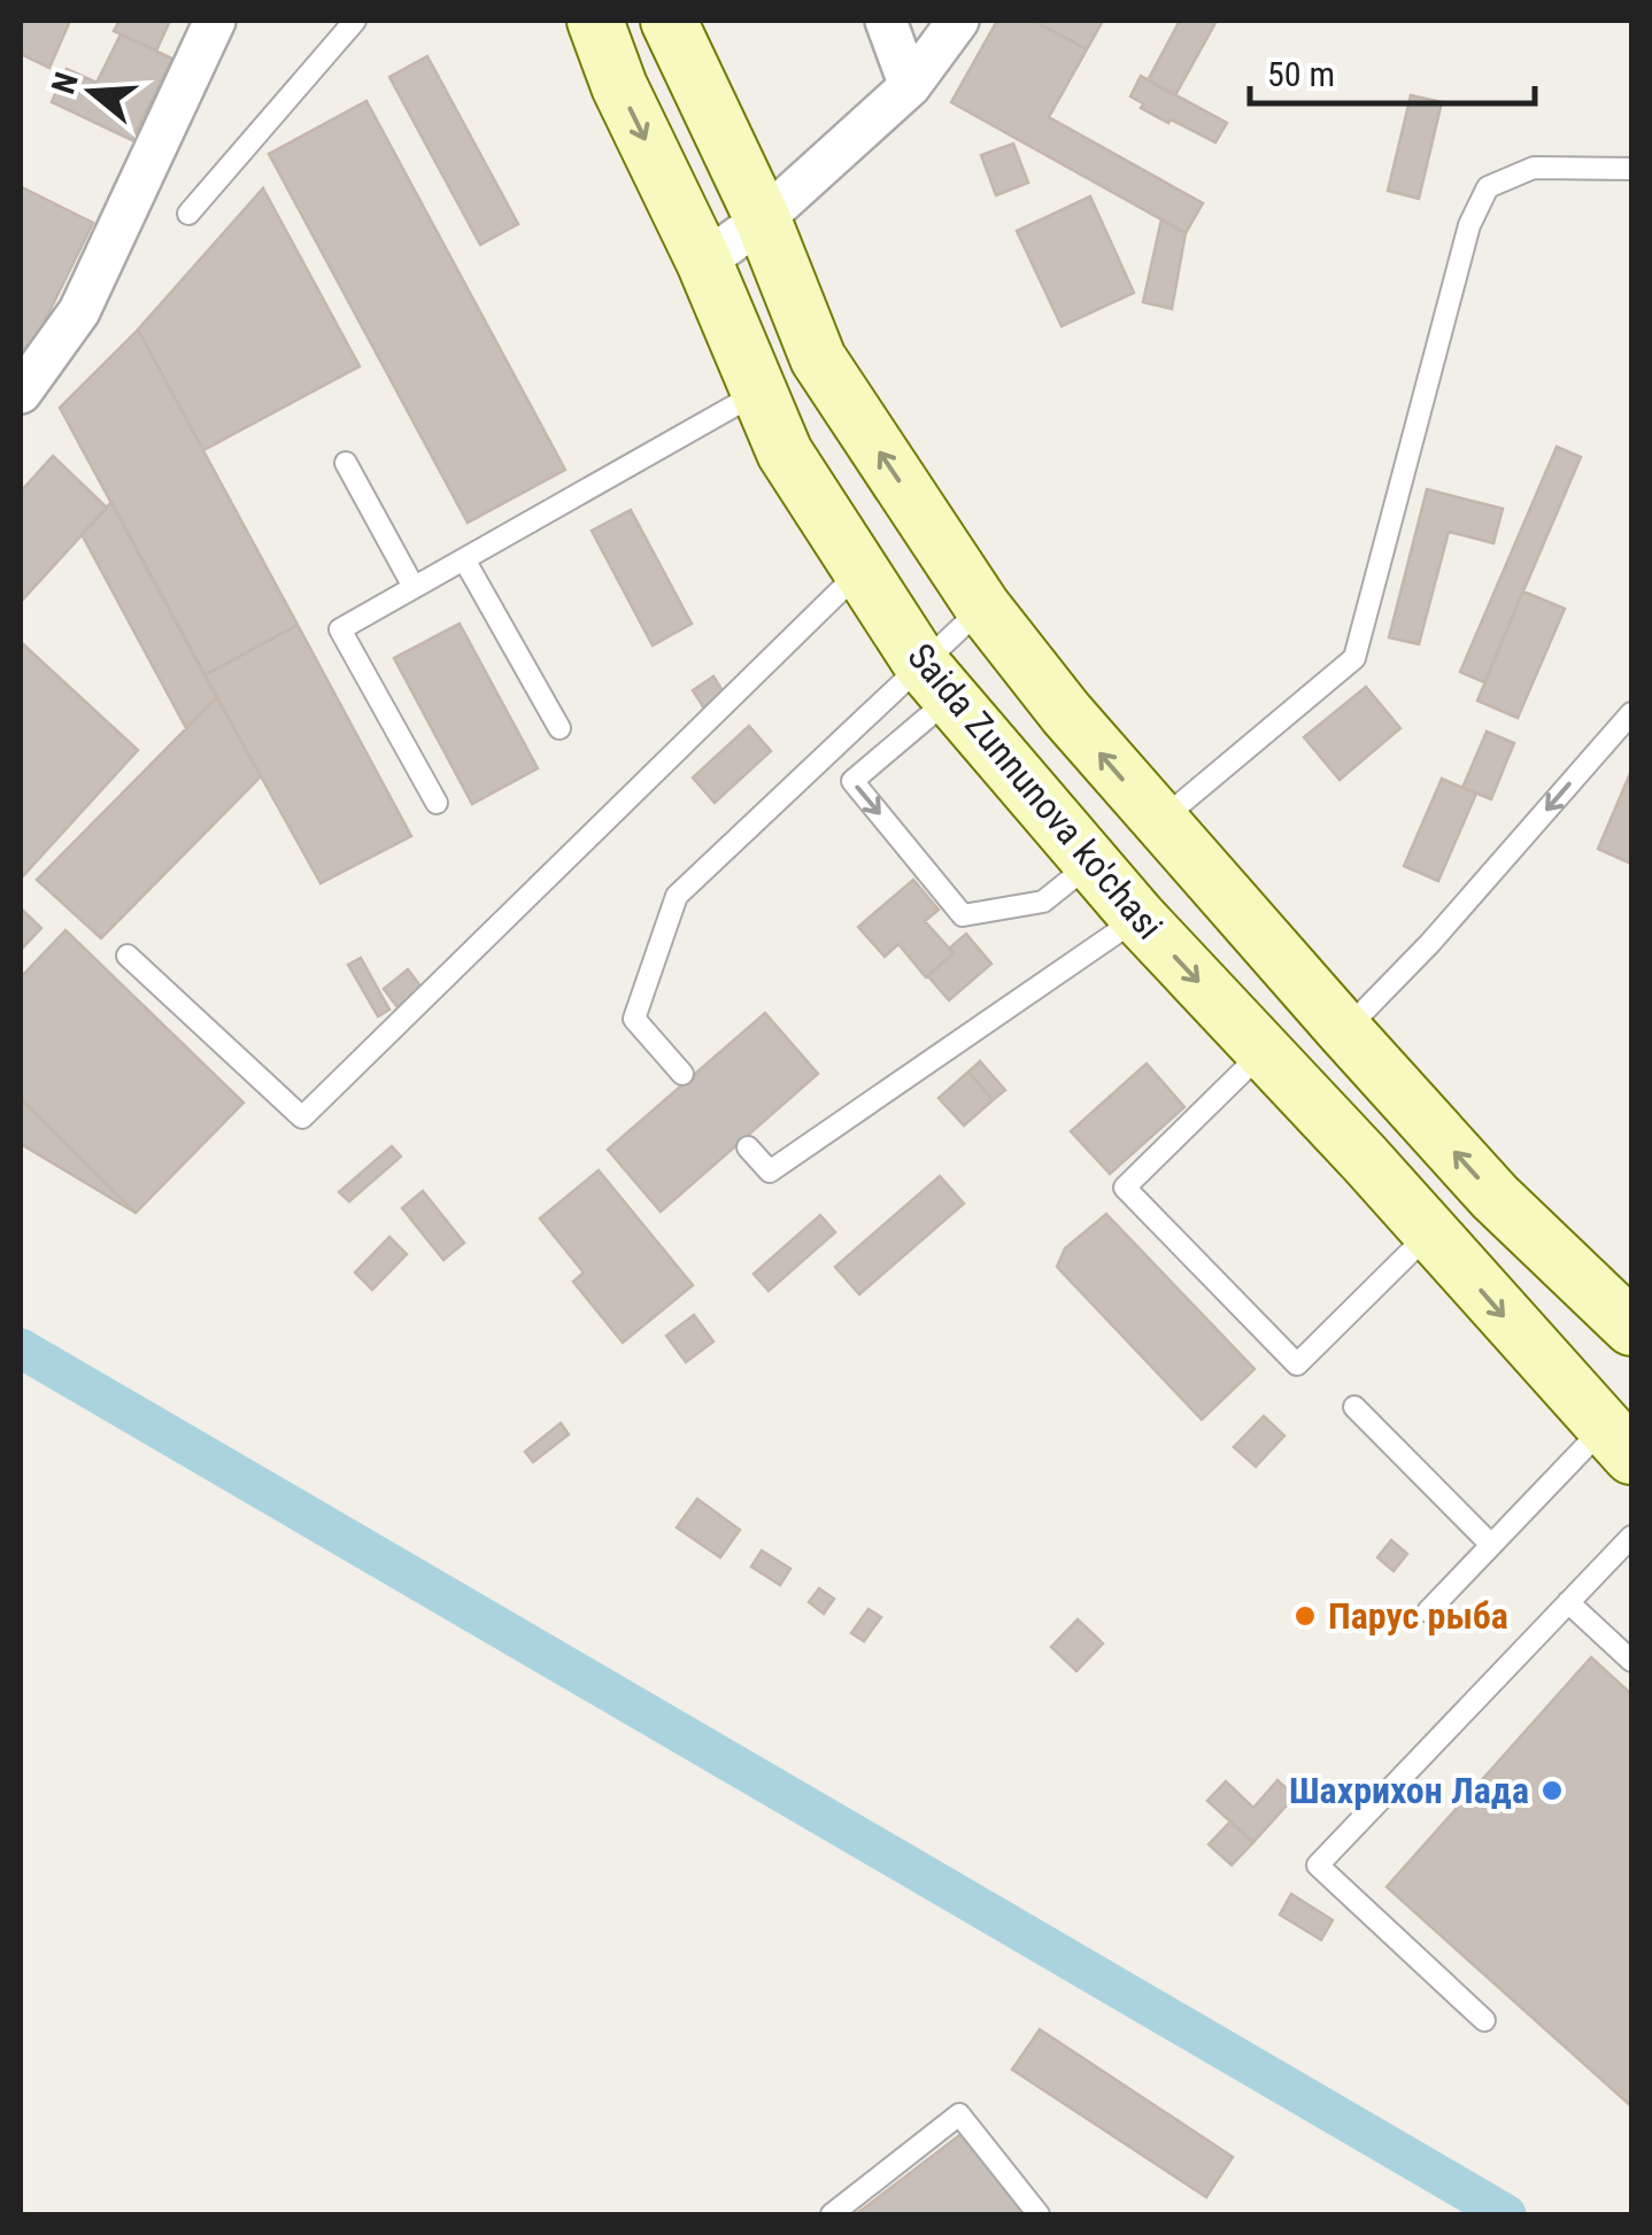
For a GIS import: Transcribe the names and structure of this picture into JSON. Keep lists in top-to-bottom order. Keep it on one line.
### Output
{"streets":{"main road":["Saida Zunnunova ko'chasi"]},"places":["Парус рыба","Шахрихон Лада"],"scale_bar":"50 m","north":"left"}
